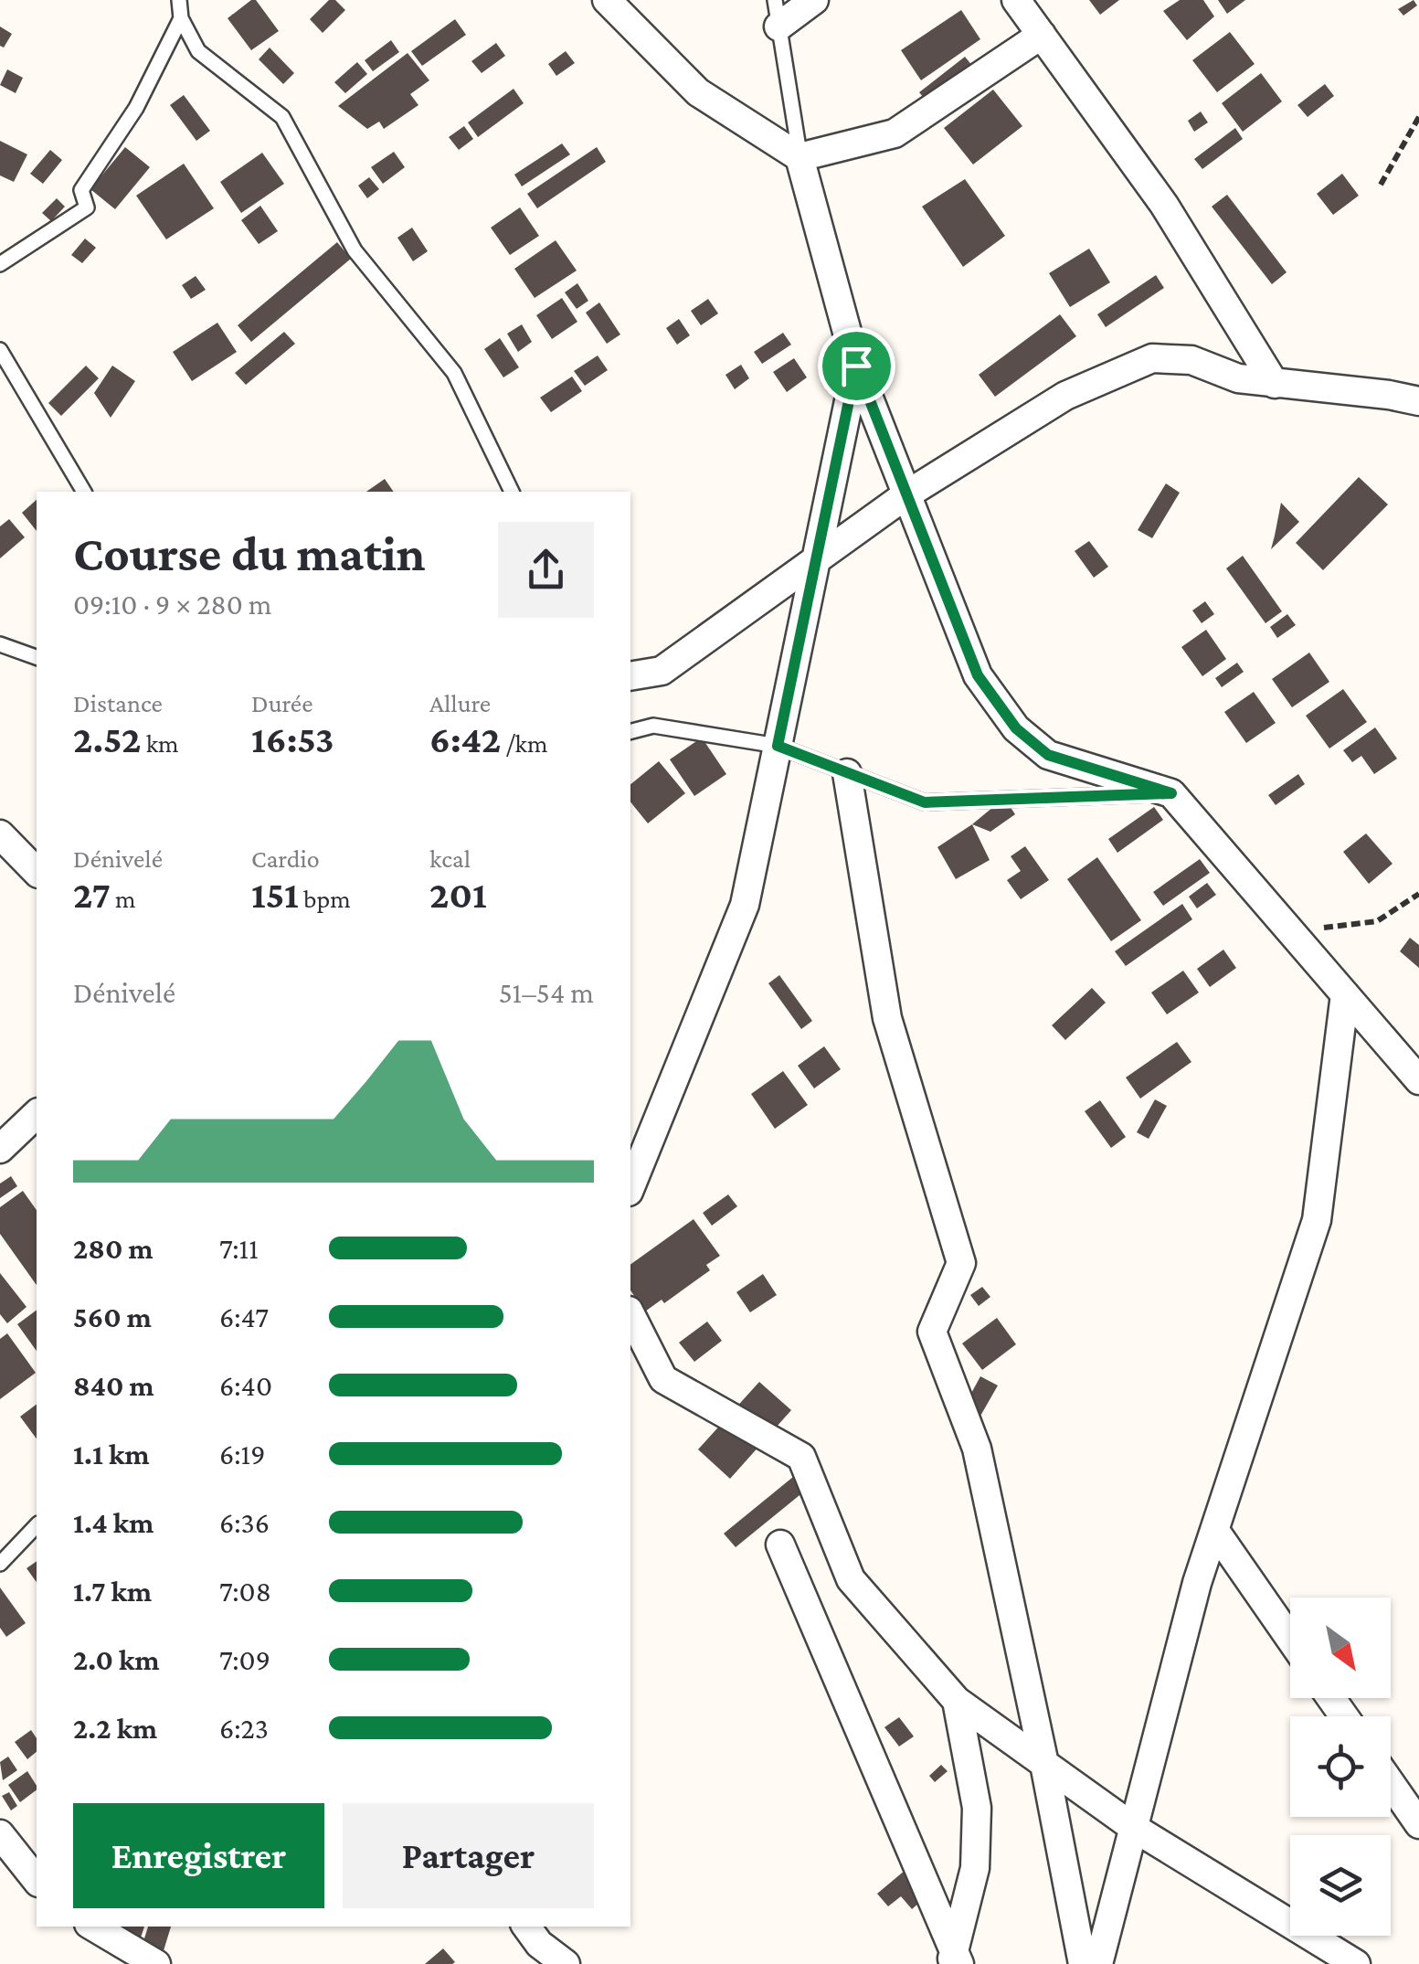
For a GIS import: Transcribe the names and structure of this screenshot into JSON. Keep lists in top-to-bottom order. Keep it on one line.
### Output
{"north":"bottom right","page":{"heading":["Course du matin","09:10 · 9 × 280 m"],"stats":[["Distance","2.52 km"],["Durée","16:53"],["Allure","6:42 /km"],["Dénivelé","27 m"],["Cardio","151 bpm"],["kcal","201"]],"chart":["Dénivelé","51–54 m"],"list":[{"name":"280 m","note":"7:11"},{"name":"560 m","note":"6:47"},{"name":"840 m","note":"6:40"},{"name":"1.1 km","note":"6:19"},{"name":"1.4 km","note":"6:36"},{"name":"1.7 km","note":"7:08"},{"name":"2.0 km","note":"7:09"},{"name":"2.2 km","note":"6:23"}],"buttons":["Enregistrer","Partager"]}}
